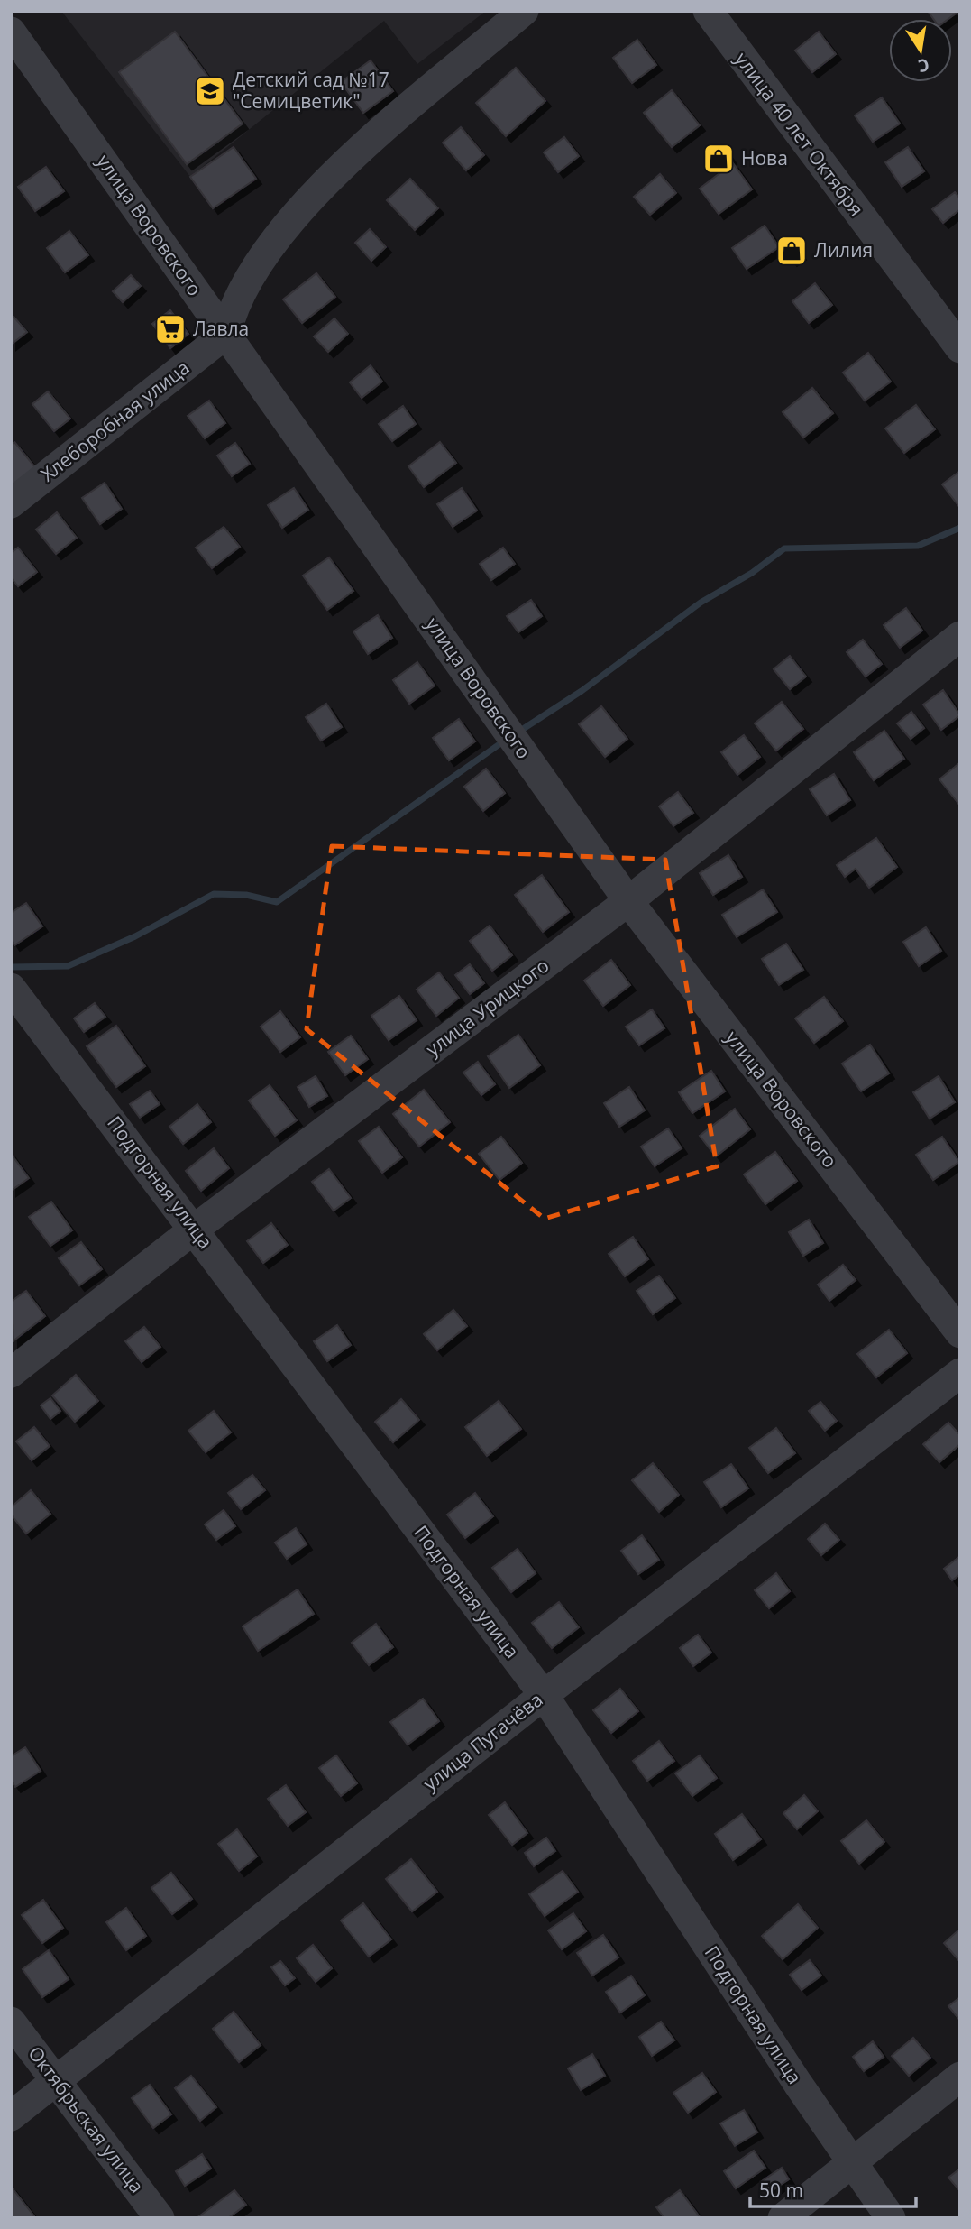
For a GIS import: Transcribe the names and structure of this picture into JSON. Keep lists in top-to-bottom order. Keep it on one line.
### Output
{"streets":{"street":["улица 40 лет Октября","улица Воровского","Хлеборобная улица","улица Урицкого","Подгорная улица","улица Пугачёва","Октябрьская улица"]},"crossings":[["улица Воровского","Хлеборобная улица"],["улица Воровского","улица Урицкого"],["улица Урицкого","Подгорная улица"],["Подгорная улица","улица Пугачёва"],["улица Пугачёва","Октябрьская улица"]],"places":{"school or university":["Детский сад №17 \"Семицветик\""],"shop":["Нова","Лилия"],"supermarket":["Лавла"]},"scale_bar":"50 m","north":"bottom"}
